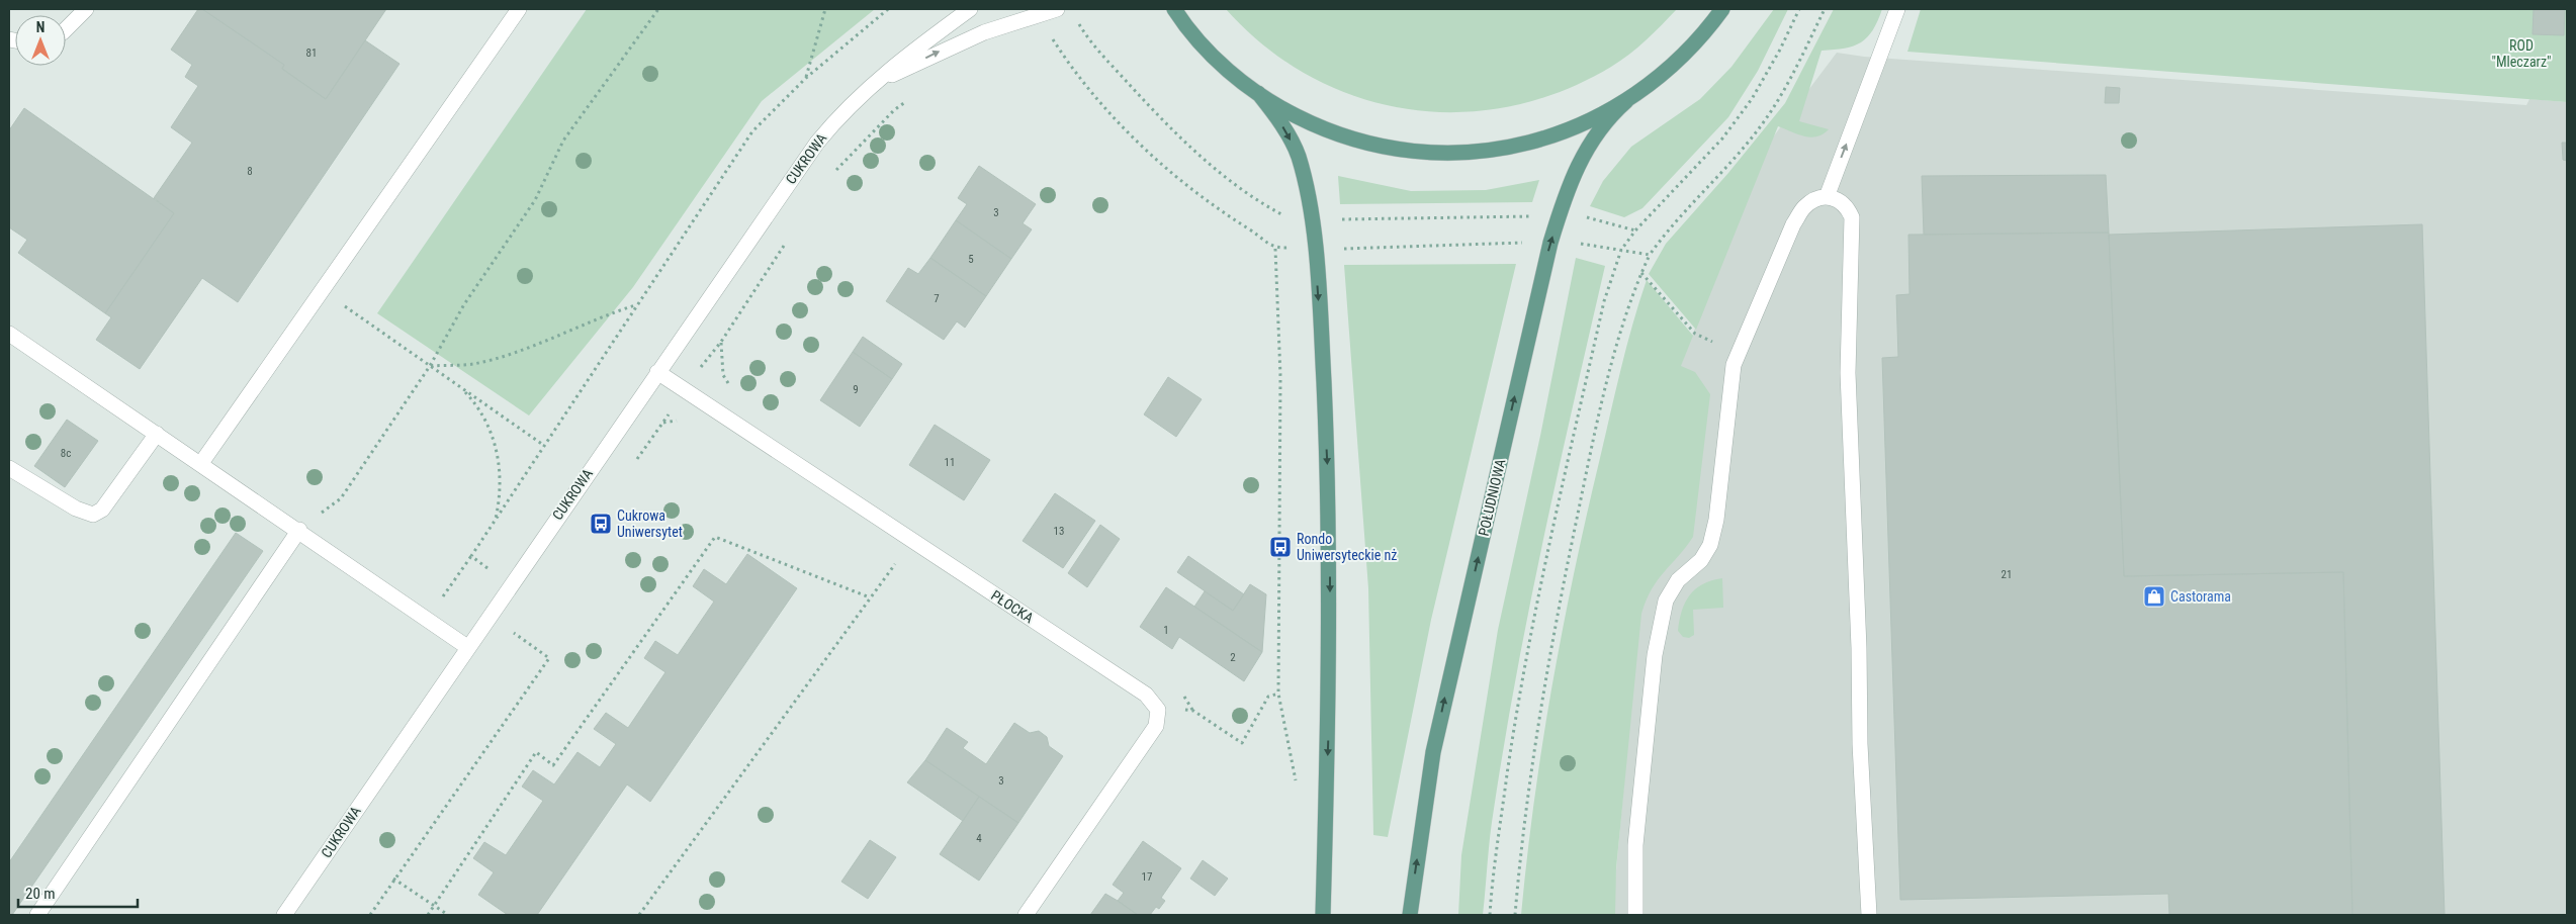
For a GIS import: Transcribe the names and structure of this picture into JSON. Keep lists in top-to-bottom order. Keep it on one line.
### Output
{"streets":{"main road":["POŁUDNIOWA"],"street":["CUKROWA","PŁOCKA"]},"crossings":[["CUKROWA","PŁOCKA"]],"parks":["ROD \"Mleczarz\""],"places":{"bus stop":["Cukrowa Uniwersytet","Rondo Uniwersyteckie nż"],"shop":["Castorama"]},"house_numbers":["81","8","3","5","7","9","8c","11","13","21","1","2","3","4","17"],"scale_bar":"20 m","north":"top"}
